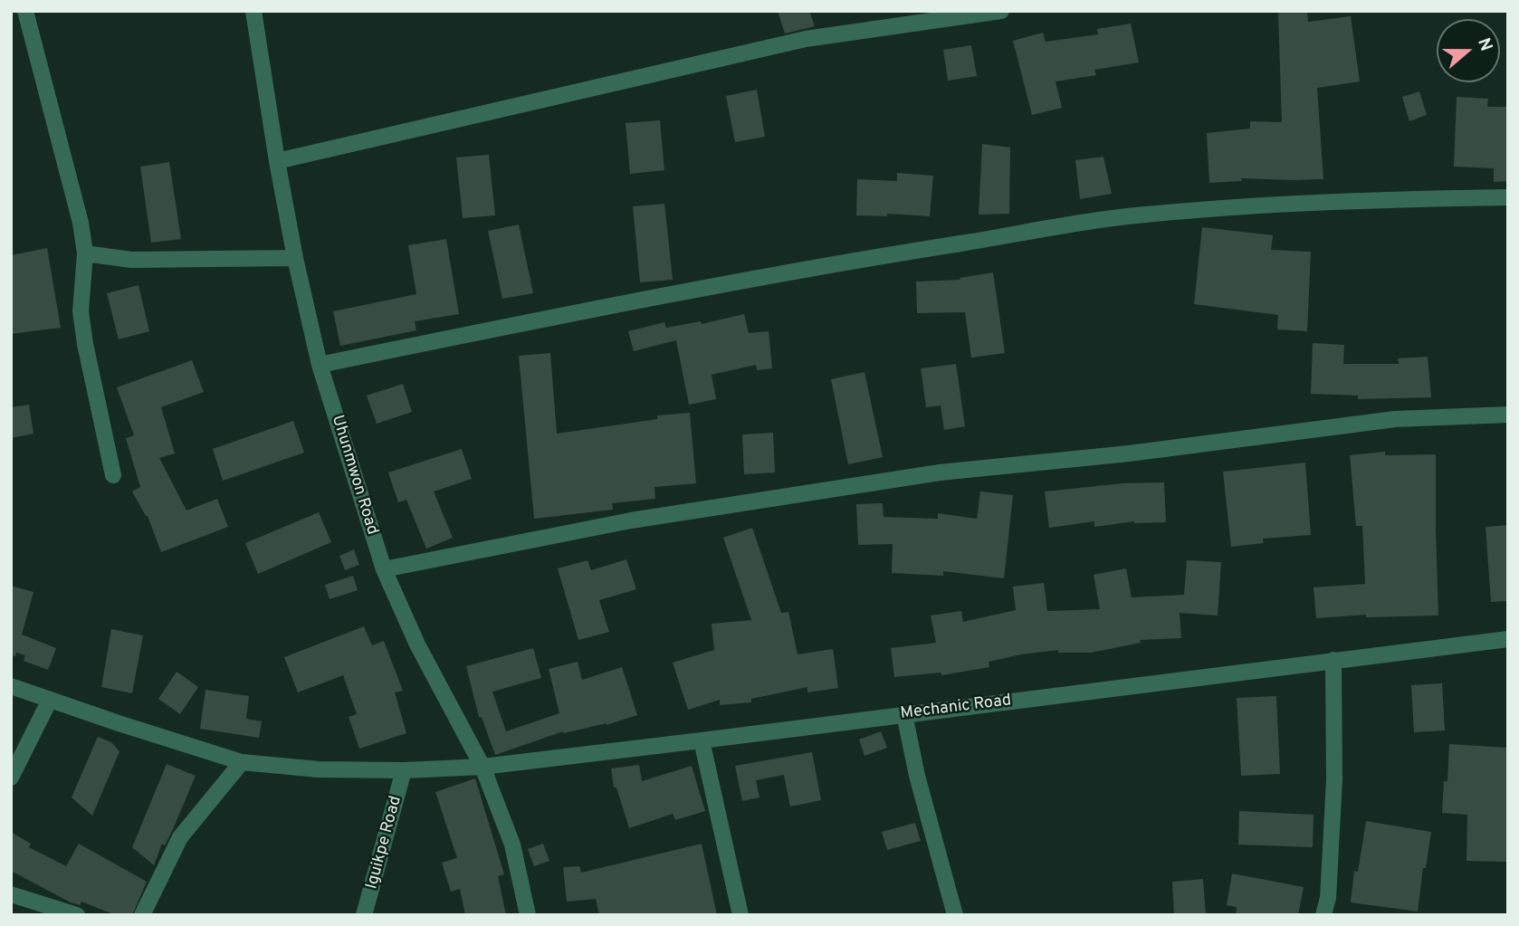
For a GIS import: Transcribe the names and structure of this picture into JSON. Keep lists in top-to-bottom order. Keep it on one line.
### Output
{"streets":{"street":["Uhunmwon Road","Mechanic Road","Iguikpe Road"]},"crossings":[["Uhunmwon Road","Mechanic Road"],["Mechanic Road","Iguikpe Road"]],"north":"right"}
